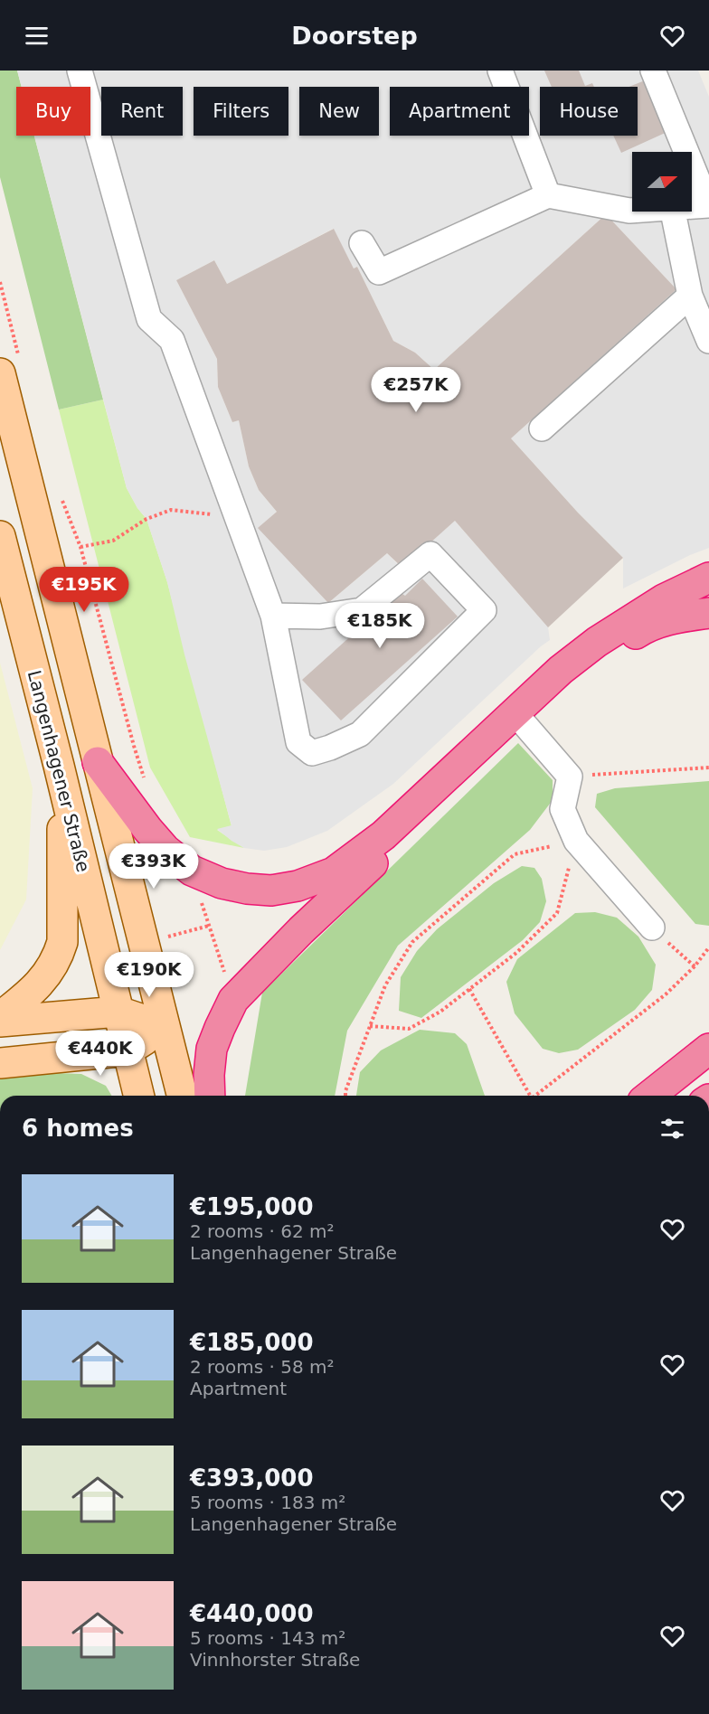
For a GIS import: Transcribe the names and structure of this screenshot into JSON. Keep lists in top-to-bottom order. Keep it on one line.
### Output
{"streets":{"main road":["Langenhagener Straße"]},"north":"right","page":{"header":"Doorstep","chip":["Buy","Rent","Filters","New","Apartment","House"],"price":["€257K","€195K","€185K","€393K","€190K","€440K"],"heading":"6 homes","list":[{"name":"€195,000","note":"2 rooms · 62 m² · Langenhagener Straße"},{"name":"€185,000","note":"2 rooms · 58 m² · Apartment"},{"name":"€393,000","note":"5 rooms · 183 m² · Langenhagener Straße"},{"name":"€440,000","note":"5 rooms · 143 m² · Vinnhorster Straße"}]}}
